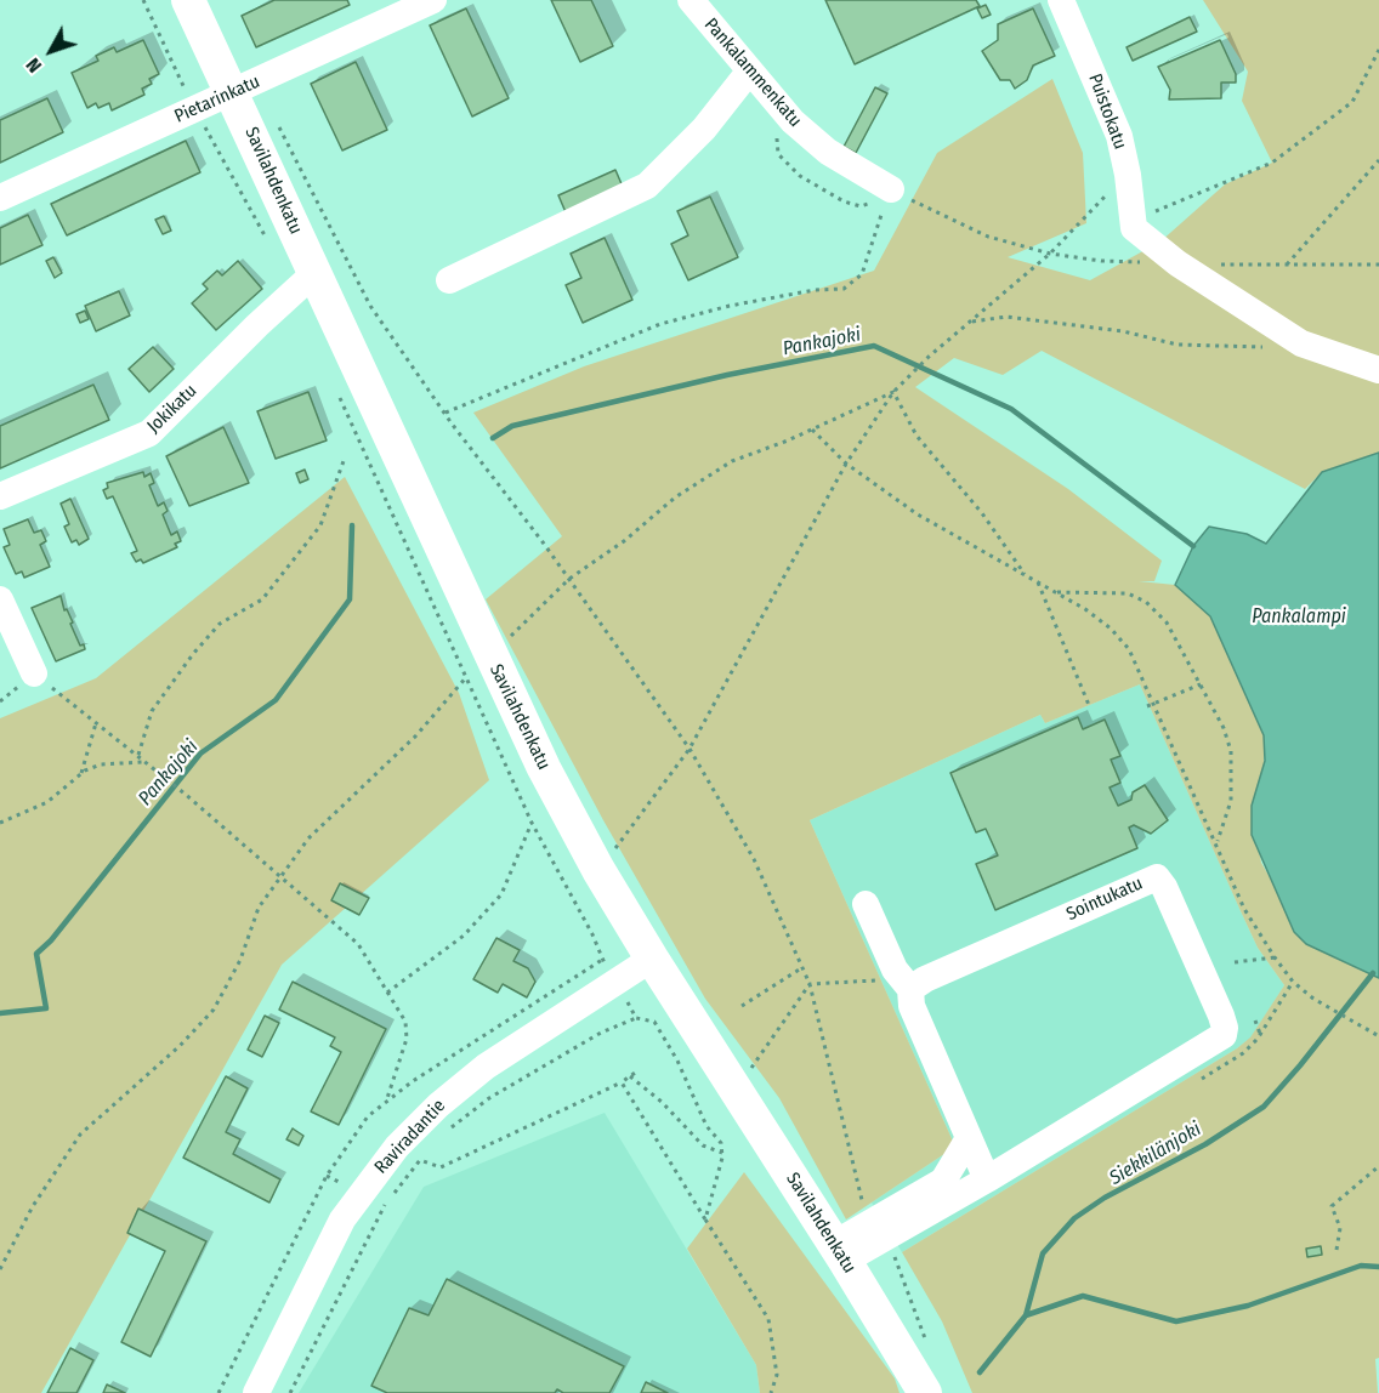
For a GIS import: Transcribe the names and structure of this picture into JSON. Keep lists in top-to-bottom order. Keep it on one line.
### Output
{"streets":{"main road":["Savilahdenkatu"],"street":["Pankalammenkatu","Pietarinkatu","Puistokatu","Jokikatu","Sointukatu","Raviradantie"]},"crossings":[["Pietarinkatu","Savilahdenkatu"],["Savilahdenkatu","Jokikatu"],["Savilahdenkatu","Sointukatu"],["Savilahdenkatu","Raviradantie"]],"water":["Pankajoki","Pankalampi","Siekkilänjoki"],"north":"bottom left"}
